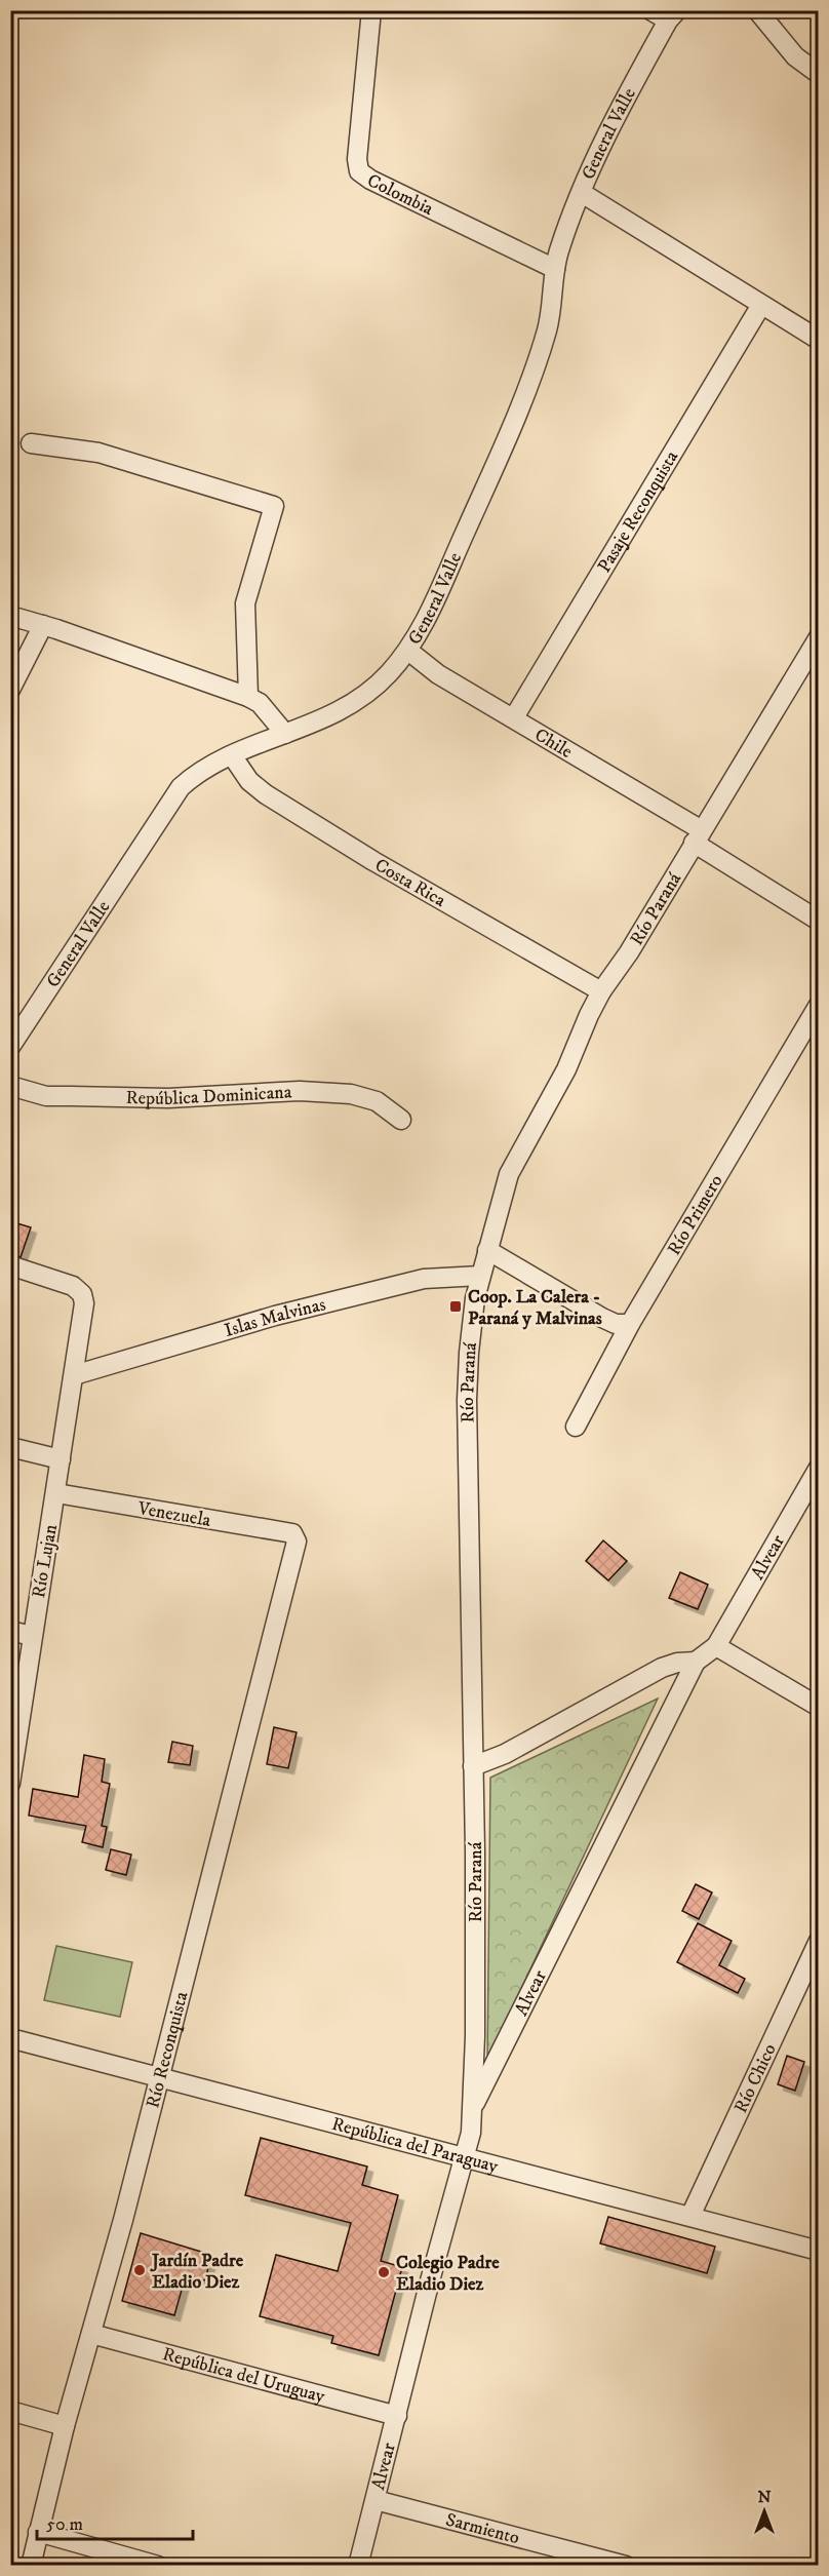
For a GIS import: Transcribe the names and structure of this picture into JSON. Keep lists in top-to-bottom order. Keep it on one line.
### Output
{"streets":{"street":["General Valle","Colombia","Pasaje Reconquista","Chile","Costa Rica","Río Paraná","República Dominicana","Río Primero","Islas Malvinas","Venezuela","Alvear","Río Lujan","Río Reconquista","Río Chico","República del Paraguay","República del Uruguay","Sarmiento"]},"crossings":[["General Valle","Colombia"],["General Valle","Chile"],["General Valle","Costa Rica"],["Pasaje Reconquista","Chile"],["Chile","Río Paraná"],["Costa Rica","Río Paraná"],["Río Paraná","Islas Malvinas"],["Río Paraná","Alvear"],["Islas Malvinas","Río Lujan"],["Venezuela","Río Lujan"],["Venezuela","Río Reconquista"],["Alvear","República del Paraguay"],["Alvear","República del Uruguay"],["Alvear","Sarmiento"],["Río Reconquista","República del Paraguay"],["Río Reconquista","República del Uruguay"],["Río Chico","República del Paraguay"]],"places":{"transit":["Coop. La Calera - Paraná y Malvinas"],"other":["Jardín Padre Eladio Diez","Colegio Padre Eladio Diez"]},"scale_bar":"50 m","north":"top"}
